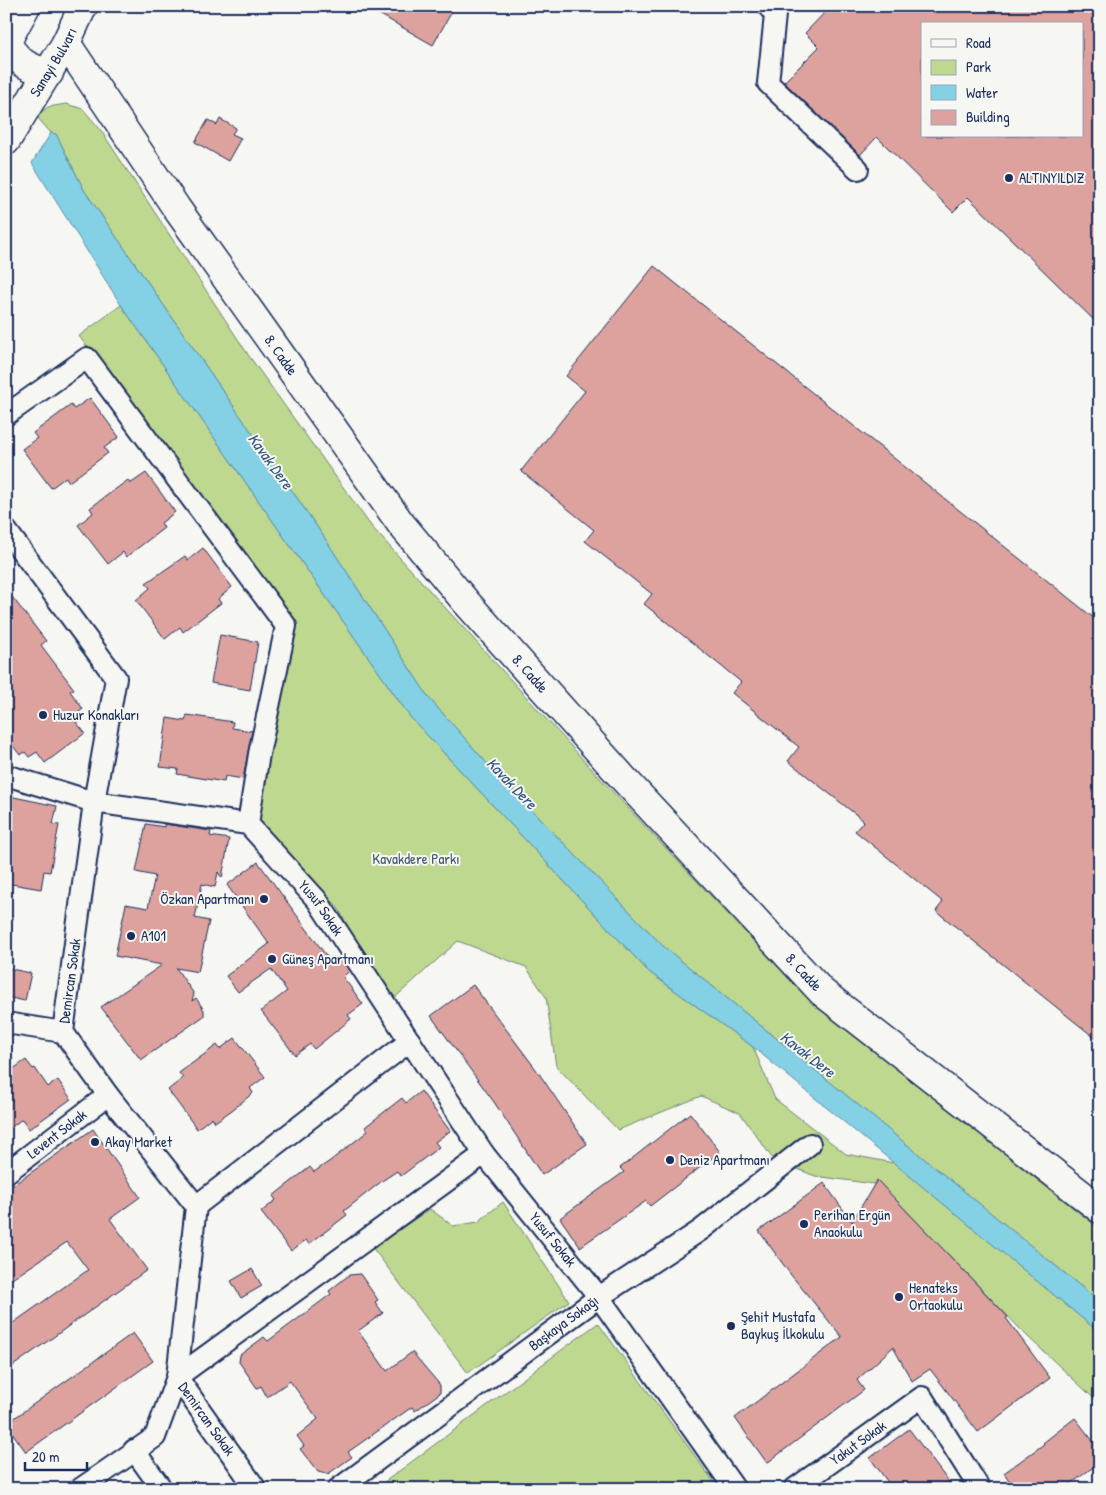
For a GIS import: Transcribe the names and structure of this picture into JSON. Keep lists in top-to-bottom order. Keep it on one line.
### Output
{"streets":{"street":["Sanayi Bulvarı","8. Cadde","Yusuf Sokak","Demircan Sokak","Levent Sokak","Başkaya Sokağı","Yakut Sokak"]},"crossings":[["Sanayi Bulvarı","8. Cadde"],["Yusuf Sokak","Başkaya Sokağı"],["Demircan Sokak","Levent Sokak"]],"water":["Kavak Dere"],"parks":["Kavakdere Parkı"],"places":["ALTINYILDIZ","Huzur Konakları","Özkan Apartmanı","A101","Güneş Apartmanı","Akay Market","Deniz Apartmanı","Perihan Ergün Anaokulu","Henateks Ortaokulu","Şehit Mustafa Baykuş İlkokulu"],"legend":["Road","Park","Water","Building"],"scale_bar":"20 m"}
